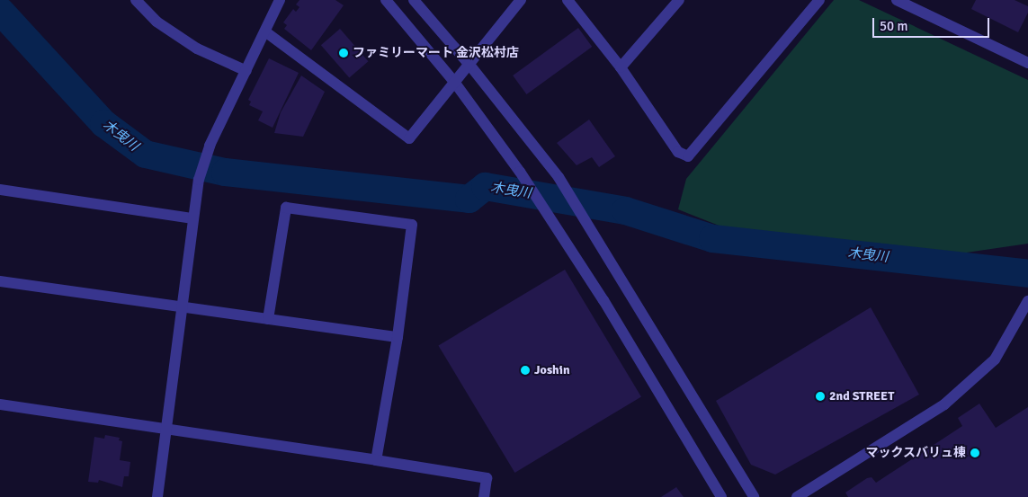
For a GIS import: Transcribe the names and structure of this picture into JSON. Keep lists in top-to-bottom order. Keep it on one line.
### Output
{"water":["木曳川"],"places":["ファミリーマート 金沢松村店","Joshin","2nd STREET","マックスバリュ棟"],"scale_bar":"50 m"}
